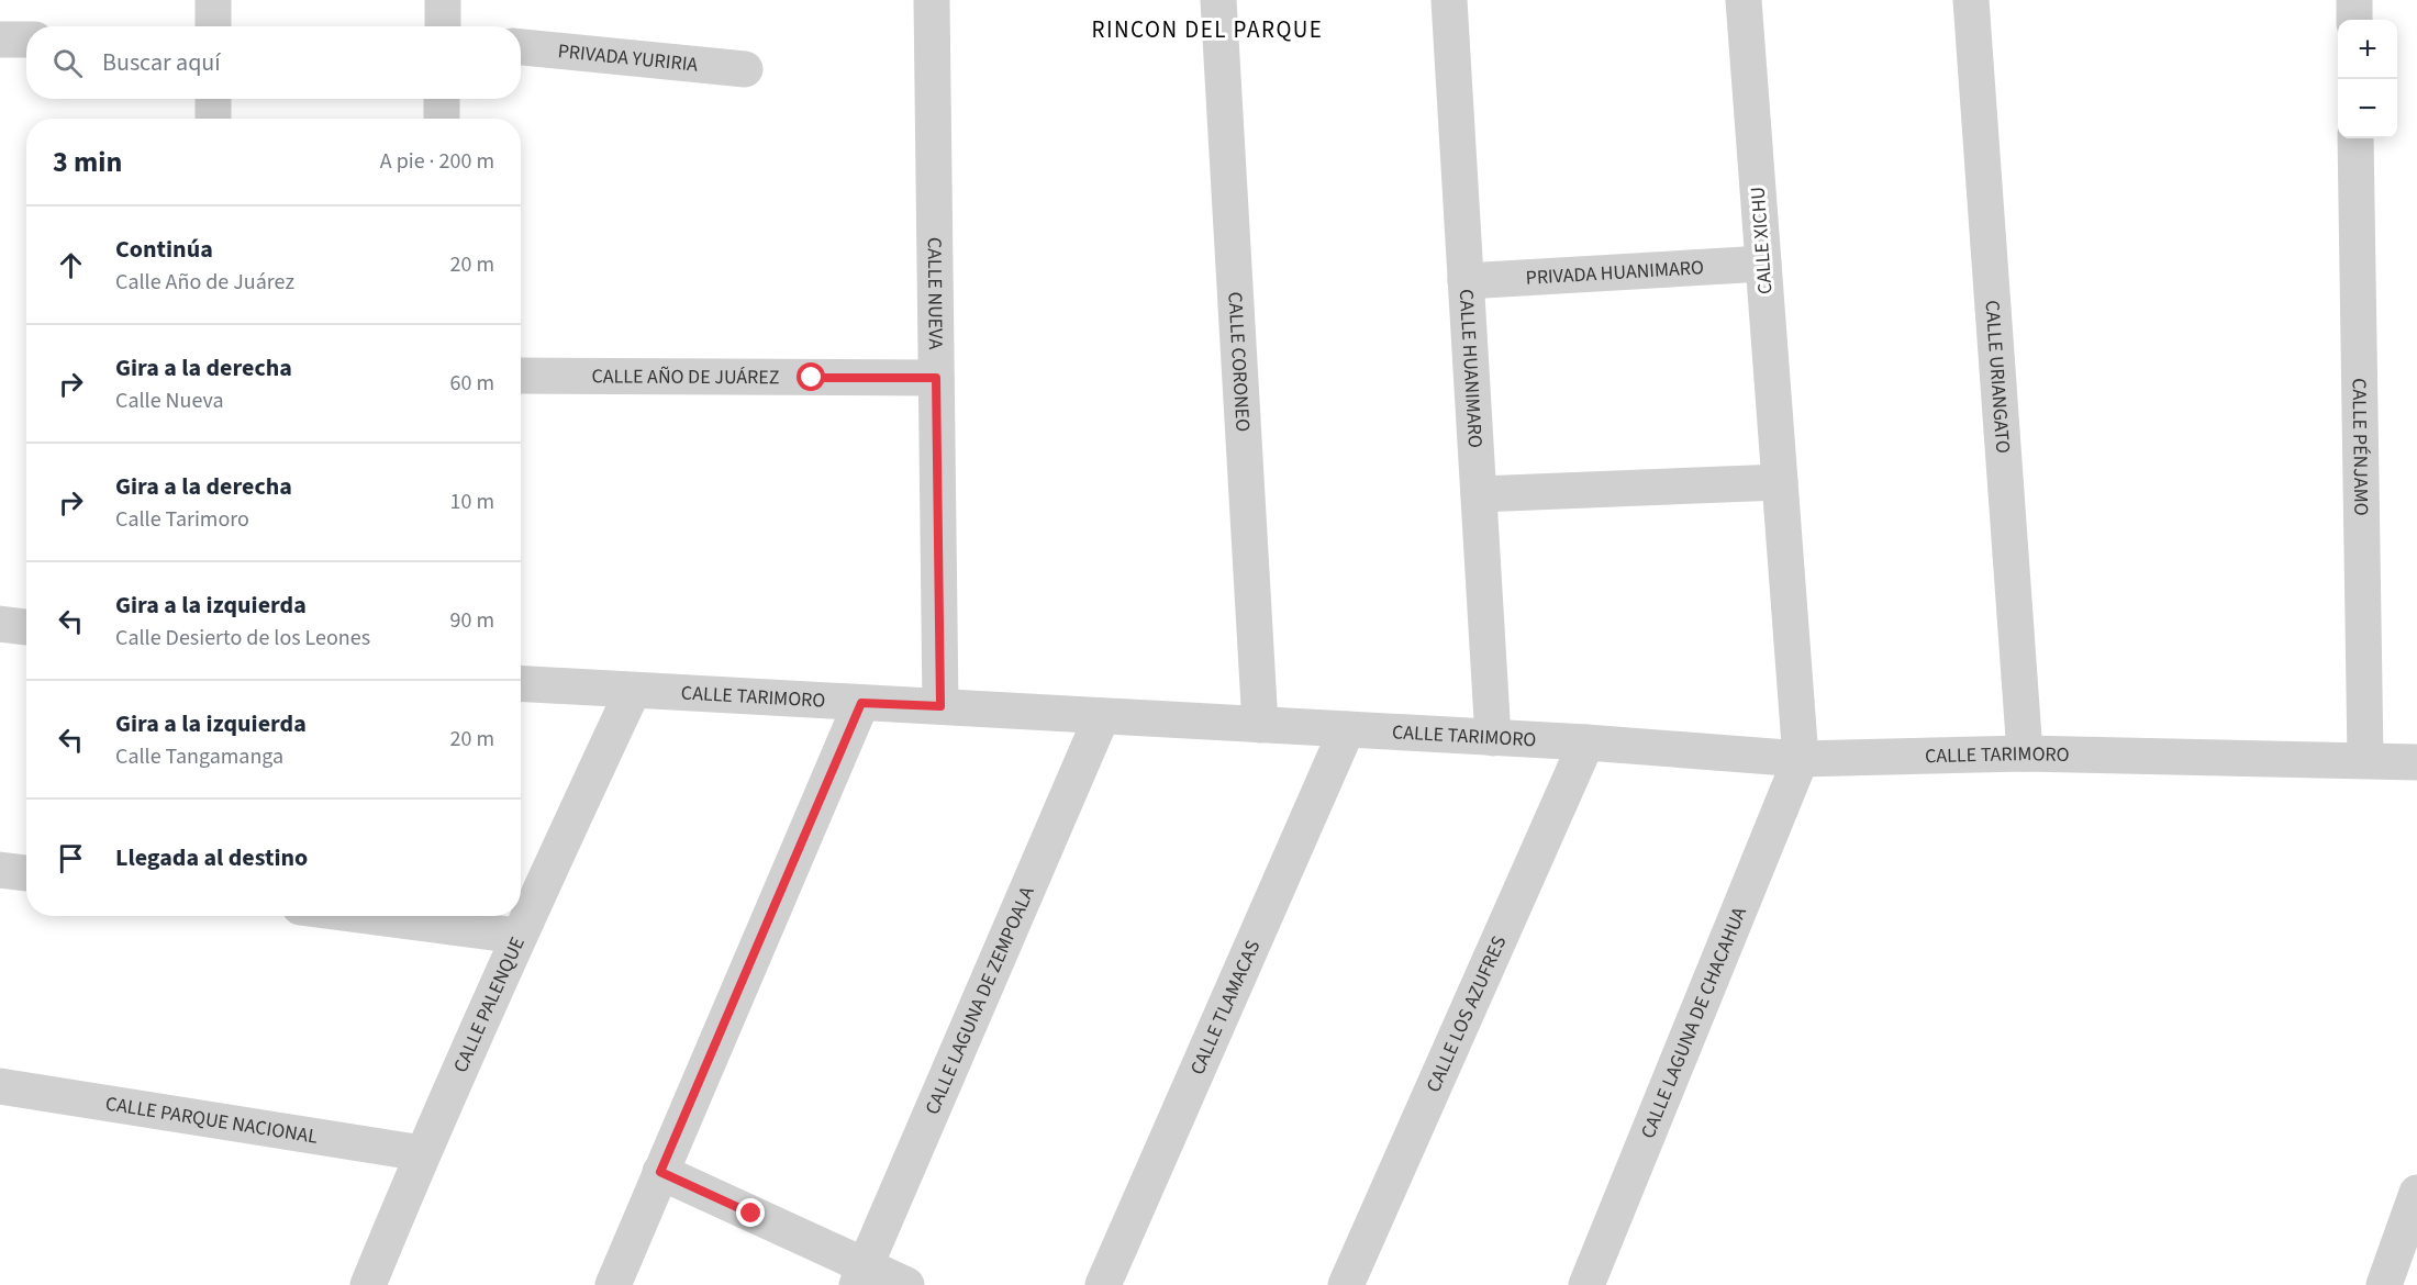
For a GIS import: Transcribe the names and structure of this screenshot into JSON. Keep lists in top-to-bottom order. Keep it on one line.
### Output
{"streets":{"street":["PRIVADA YURIRIA","CALLE XICHU","PRIVADA HUANIMARO","CALLE NUEVA","CALLE CORONEO","CALLE HUANIMARO","CALLE AÑO DE JUÁREZ","CALLE URIANGATO","CALLE PÉNJAMO","CALLE TARIMORO","CALLE LAGUNA DE ZEMPOALA","CALLE PALENQUE","CALLE TLAMACAS","CALLE LOS AZUFRES","CALLE LAGUNA DE CHACAHUA","CALLE PARQUE NACIONAL"]},"crossings":[["CALLE XICHU","PRIVADA HUANIMARO"],["CALLE XICHU","CALLE TARIMORO"],["CALLE XICHU","CALLE LAGUNA DE CHACAHUA"],["PRIVADA HUANIMARO","CALLE HUANIMARO"],["CALLE NUEVA","CALLE AÑO DE JUÁREZ"],["CALLE NUEVA","CALLE TARIMORO"],["CALLE CORONEO","CALLE TARIMORO"],["CALLE HUANIMARO","CALLE TARIMORO"],["CALLE URIANGATO","CALLE TARIMORO"],["CALLE PÉNJAMO","CALLE TARIMORO"],["CALLE TARIMORO","CALLE LAGUNA DE ZEMPOALA"],["CALLE TARIMORO","CALLE PALENQUE"],["CALLE TARIMORO","CALLE TLAMACAS"],["CALLE TARIMORO","CALLE LOS AZUFRES"],["CALLE TARIMORO","CALLE LAGUNA DE CHACAHUA"],["CALLE PALENQUE","CALLE PARQUE NACIONAL"]],"districts":["RINCON DEL PARQUE"],"page":{"map_buttons":["+","−"],"search":"Buscar aquí","heading":["3 min","A pie · 200 m"],"list":[["Continúa","Calle Año de Juárez","20 m"],["Gira a la derecha","Calle Nueva","60 m"],["Gira a la derecha","Calle Tarimoro","10 m"],["Gira a la izquierda","Calle Desierto de los Leones","90 m"],["Gira a la izquierda","Calle Tangamanga","20 m"],"Llegada al destino"]}}
